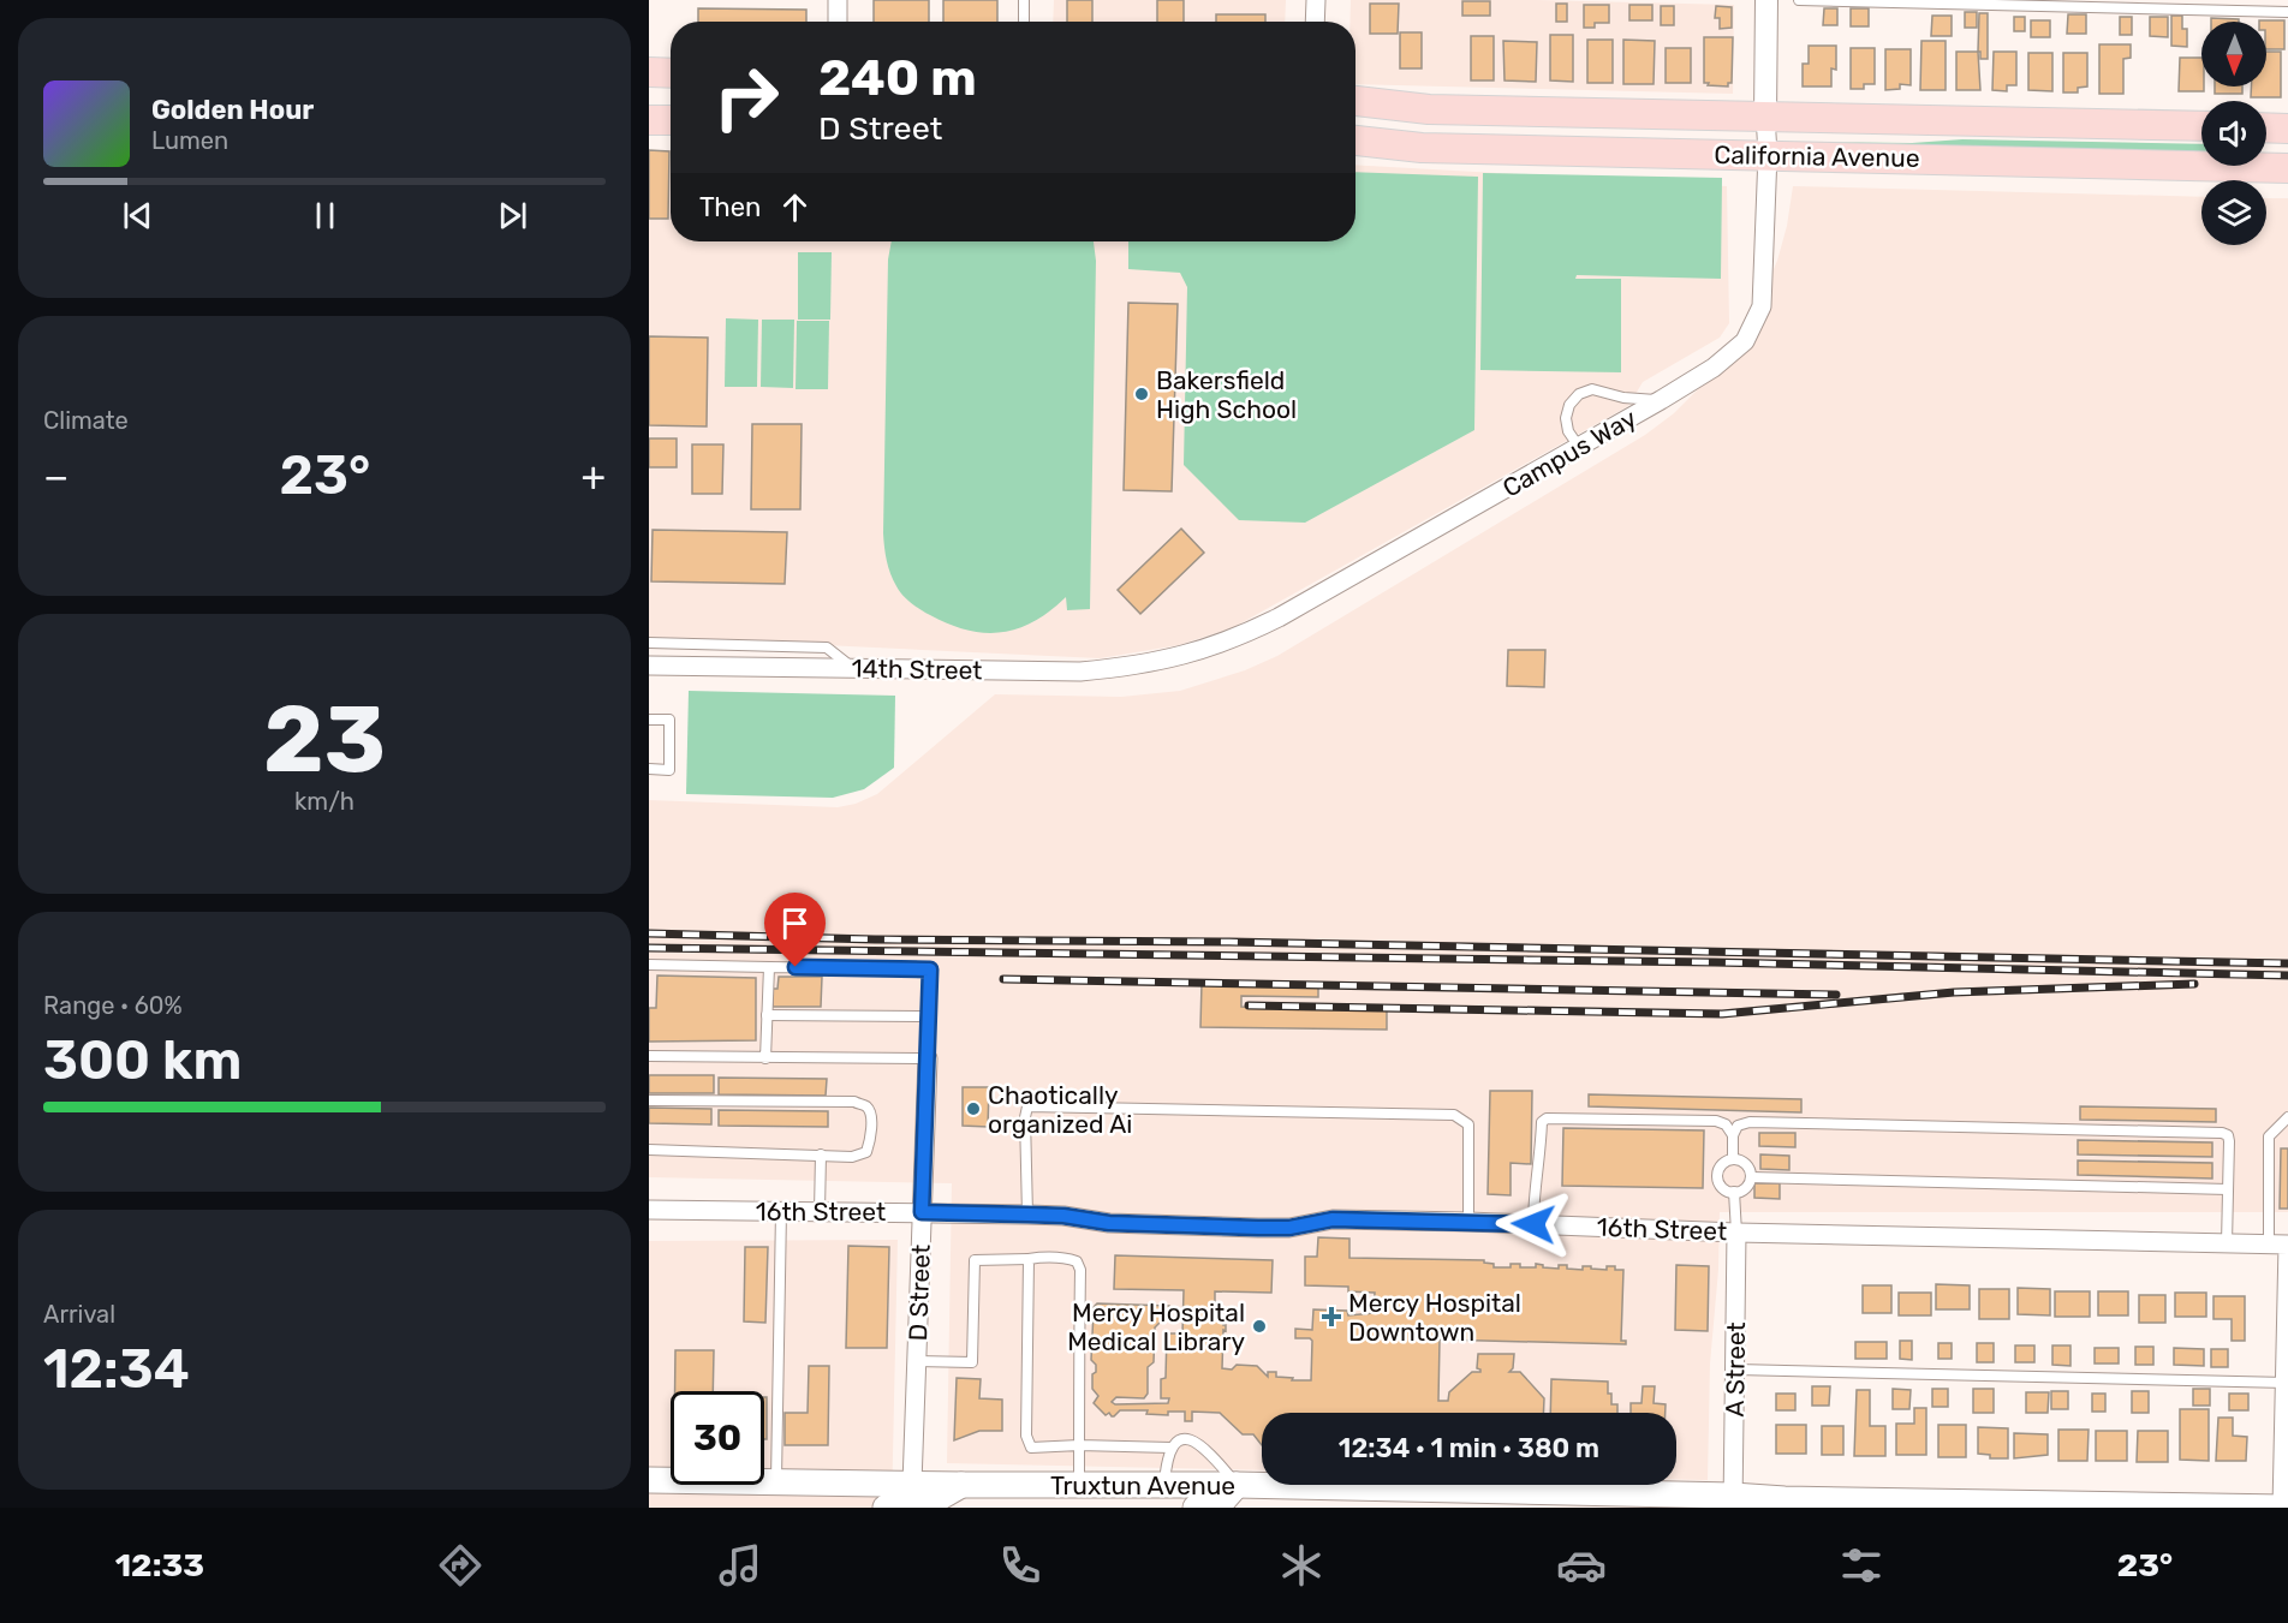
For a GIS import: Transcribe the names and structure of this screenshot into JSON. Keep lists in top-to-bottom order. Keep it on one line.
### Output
{"streets":{"main road":["California Avenue","Truxtun Avenue"],"street":["Campus Way","14th Street","16th Street","D Street","A Street"]},"crossings":[["California Avenue","Campus Way"],["Campus Way","14th Street"],["16th Street","D Street"],["16th Street","A Street"],["D Street","Truxtun Avenue"],["A Street","Truxtun Avenue"]],"places":{"other":["Bakersfield High School","Chaotically organized Ai","Mercy Hospital Medical Library"],"health":["Mercy Hospital Downtown"]},"north":"bottom","page":{"turn":["240 m","D Street"],"song":["Golden Hour","Lumen"],"then":"Then","tile":["Climate",["23","km/h"],["Range · 60%","300 km"],["Arrival","12:34"]],"heat":["−","23°","+"],"limit":"30","trip":"12:34 · 1 min · 380 m","tabs":["12:33","23°"]}}
